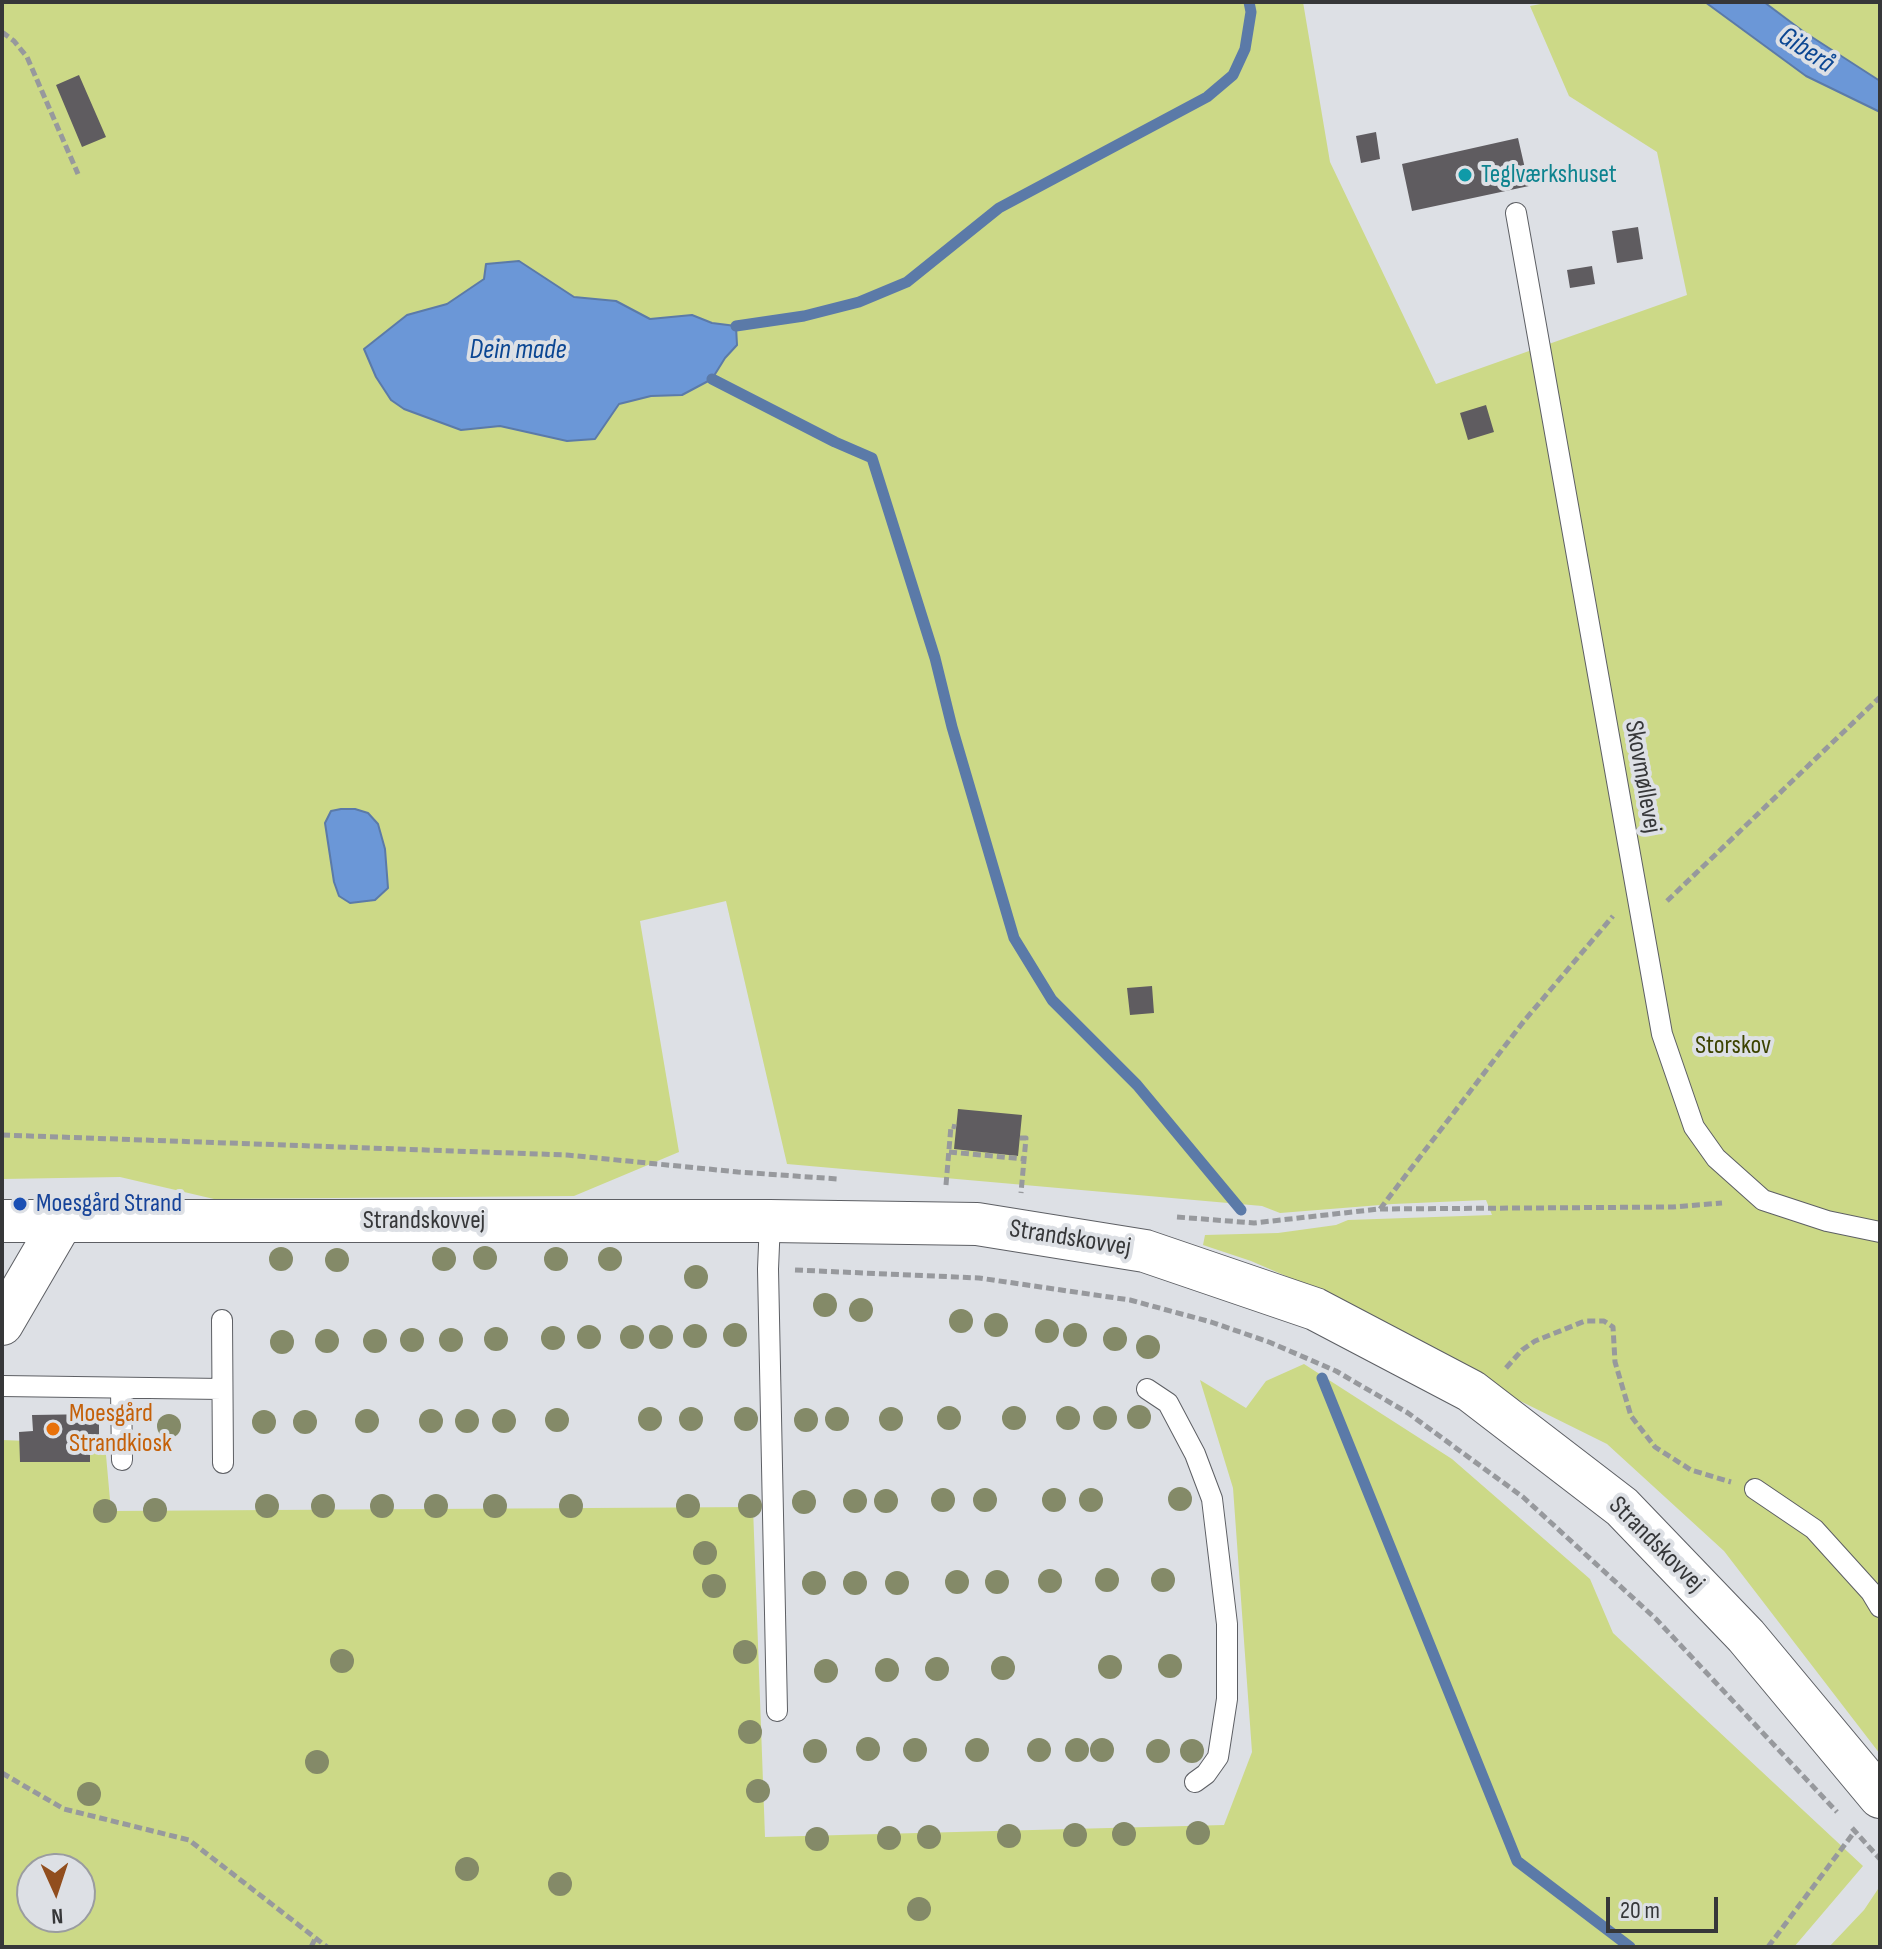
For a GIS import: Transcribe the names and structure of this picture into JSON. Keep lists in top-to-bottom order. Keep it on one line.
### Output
{"streets":{"street":["Strandskovvej"],"lane":["Skovmøllevej"]},"water":["Giberå","Dein made"],"parks":["Storskov"],"places":["Teglværkshuset","Moesgård Strand","Moesgård Strandkiosk"],"scale_bar":"20 m","north":"bottom"}
